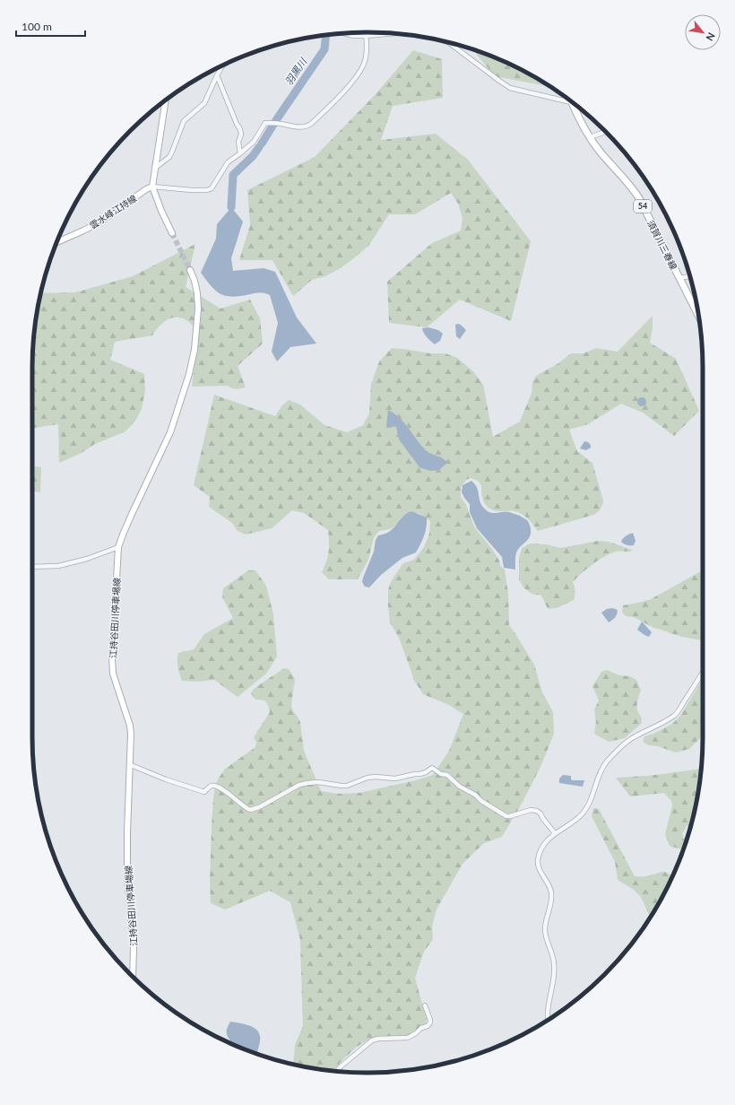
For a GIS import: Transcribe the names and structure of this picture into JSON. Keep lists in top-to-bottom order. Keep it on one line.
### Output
{"streets":{"main road":["54","雲水峰江持線","須賀川三春線","江持谷田川停車場線"]},"water":["羽黒川"],"scale_bar":"100 m","north":"bottom right"}
